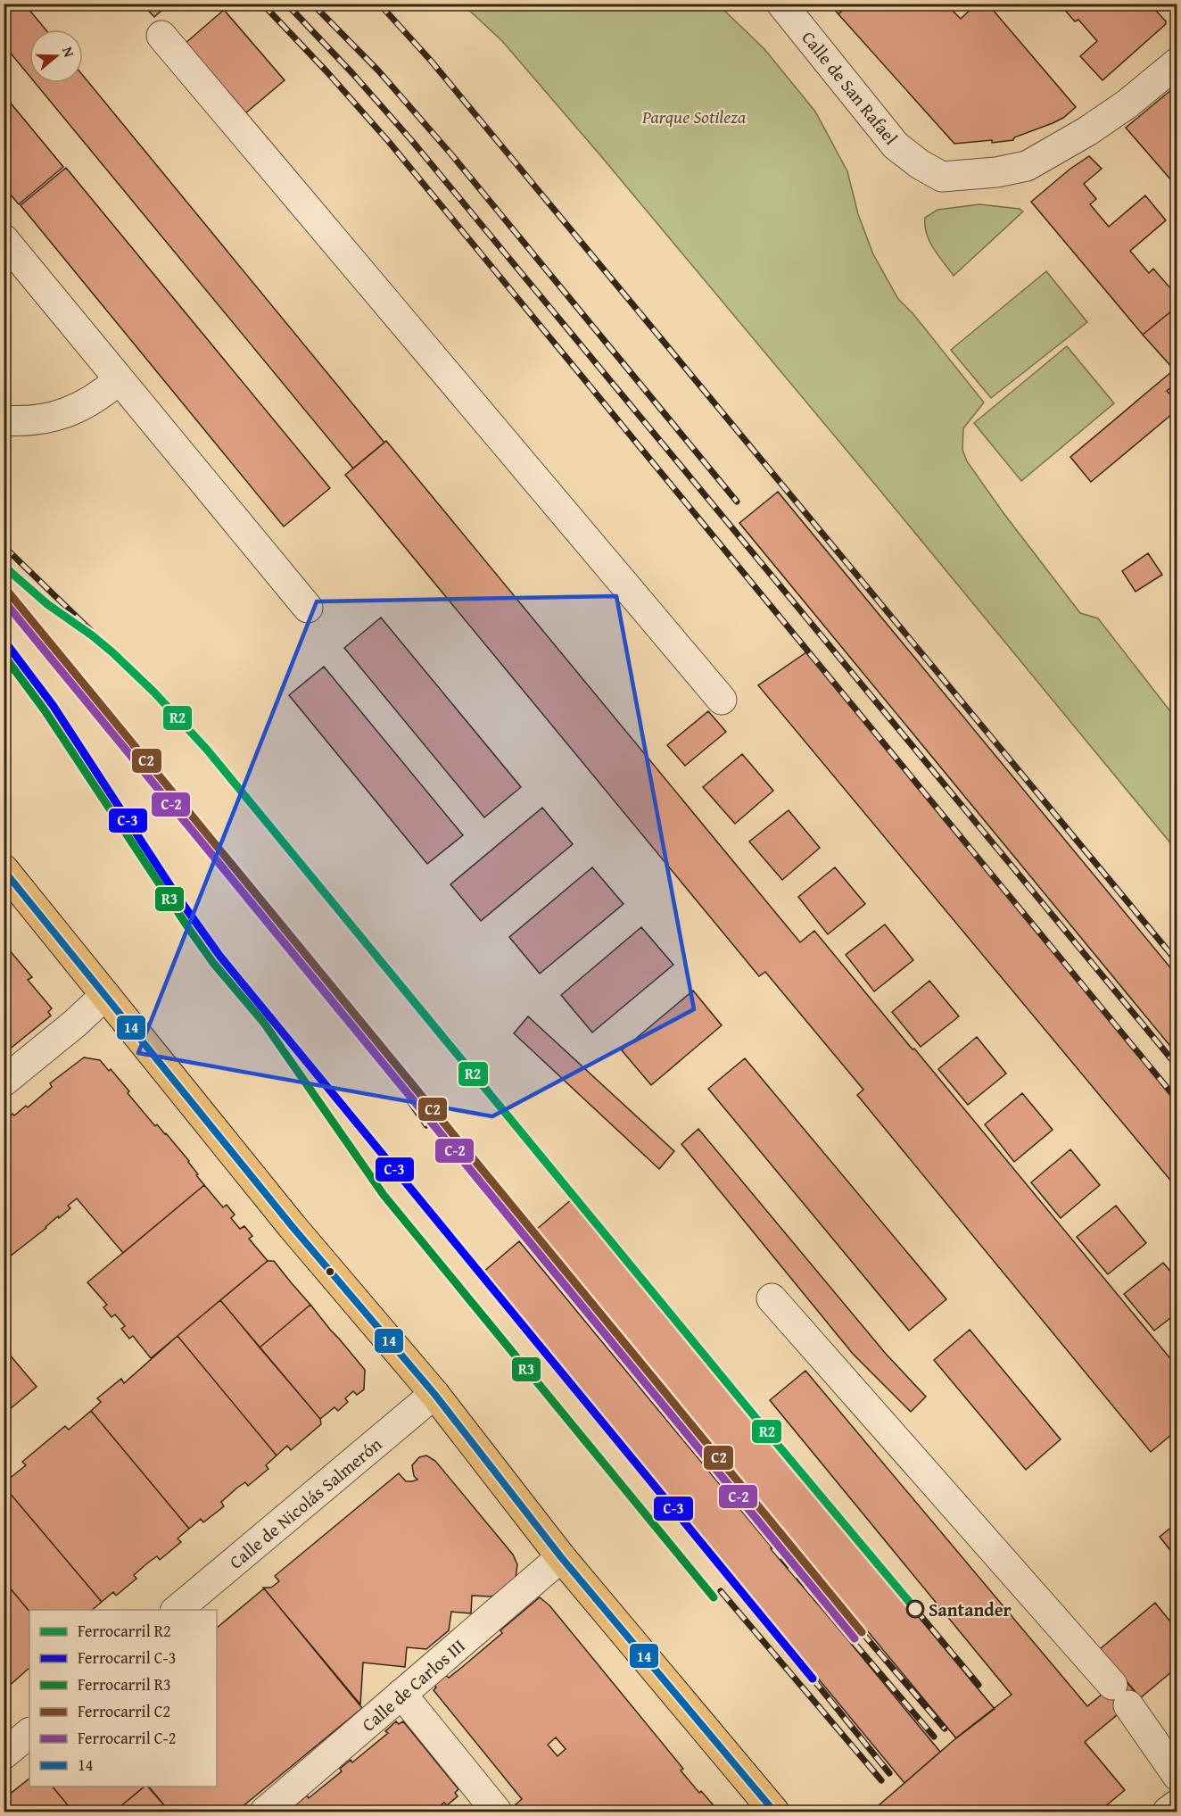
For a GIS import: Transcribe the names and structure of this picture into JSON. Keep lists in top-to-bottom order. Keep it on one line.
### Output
{"streets":{"street":["Calle de San Rafael","Calle de Nicolás Salmerón","Calle de Carlos III"]},"parks":["Parque Sotileza"],"places":["Santander"],"lines":["rail line R2","rail line C2","rail line C-2","rail line C-3","rail line R3","transit line 14"],"legend":["Ferrocarril R2","Ferrocarril C-3","Ferrocarril R3","Ferrocarril C2","Ferrocarril C-2","14"],"north":"right"}
